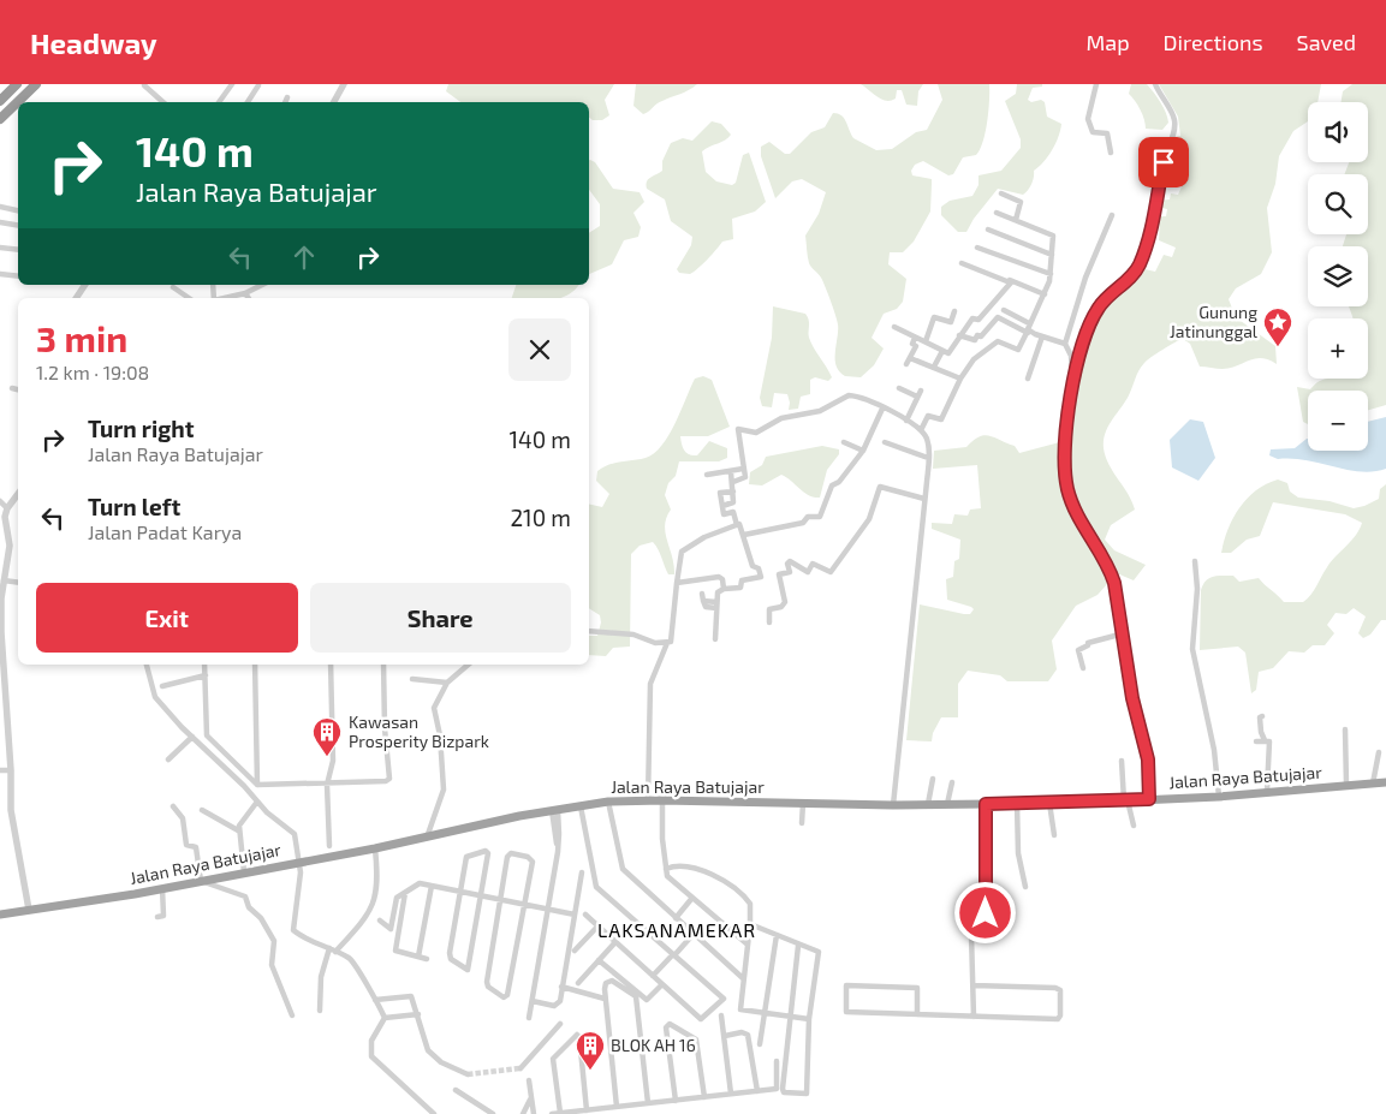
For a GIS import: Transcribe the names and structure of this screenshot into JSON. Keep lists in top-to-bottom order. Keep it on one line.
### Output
{"streets":{"highway":["Jalan Raya Batujajar"]},"districts":["LAKSANAMEKAR"],"places":{"place":["Gunung Jatinunggal"],"building":["Kawasan Prosperity Bizpark","BLOK AH 16"]},"page":{"header":"Headway","nav":["Map","Directions","Saved"],"map_buttons":["+","−"],"turn":["140 m","Jalan Raya Batujajar"],"heading":["3 min","1.2 km · 19:08"],"list":[{"name":"Turn right","note":"Jalan Raya Batujajar","value":"140 m"},{"name":"Turn left","note":"Jalan Padat Karya","value":"210 m"}],"buttons":["Exit","Share"]}}
